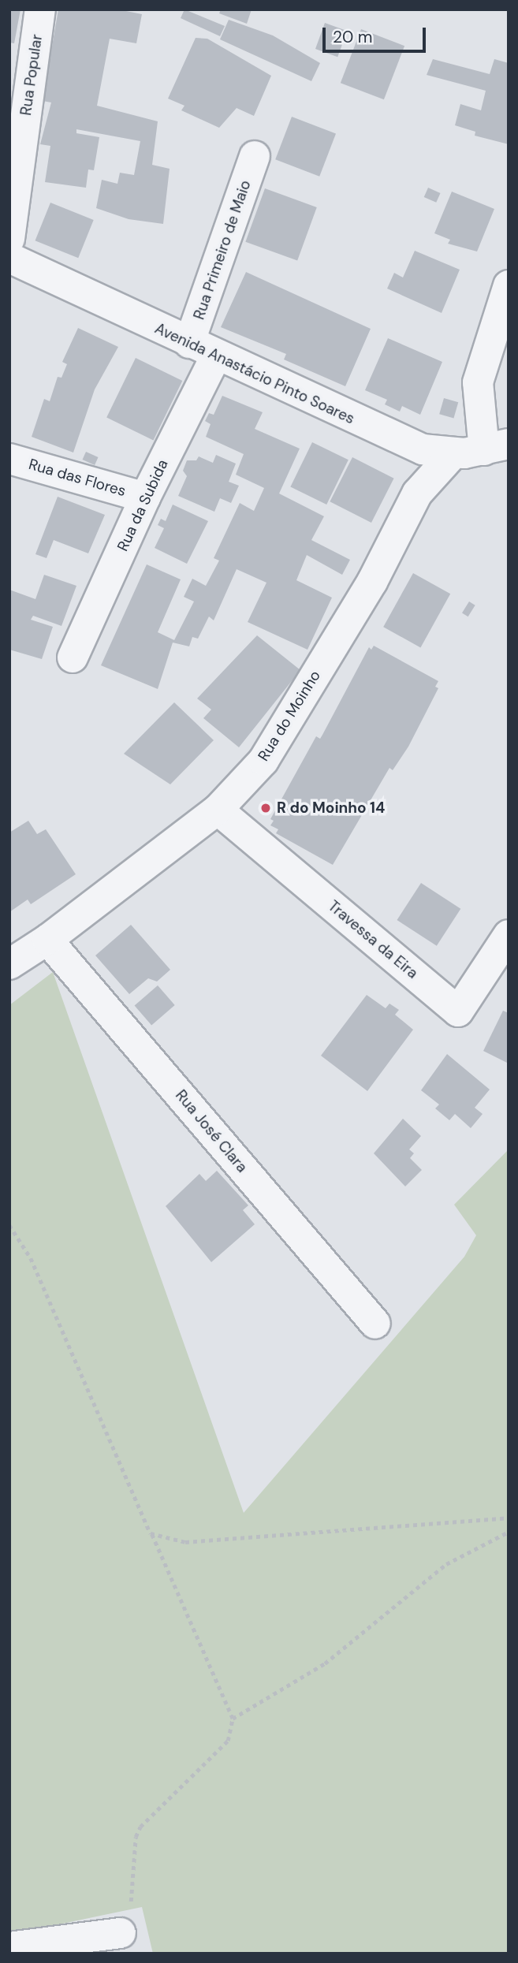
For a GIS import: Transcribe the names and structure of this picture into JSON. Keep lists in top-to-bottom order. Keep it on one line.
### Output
{"streets":{"street":["Rua Popular","Rua Primeiro de Maio","Avenida Anastácio Pinto Soares","Rua das Flores","Rua da Subida","Rua do Moinho","Travessa da Eira","Rua José Clara"]},"crossings":[["Rua Primeiro de Maio","Avenida Anastácio Pinto Soares"],["Rua Primeiro de Maio","Rua da Subida"],["Avenida Anastácio Pinto Soares","Rua da Subida"],["Avenida Anastácio Pinto Soares","Rua do Moinho"],["Rua das Flores","Rua da Subida"],["Rua do Moinho","Travessa da Eira"],["Rua do Moinho","Rua José Clara"]],"places":["R do Moinho 14"],"scale_bar":"20 m"}
